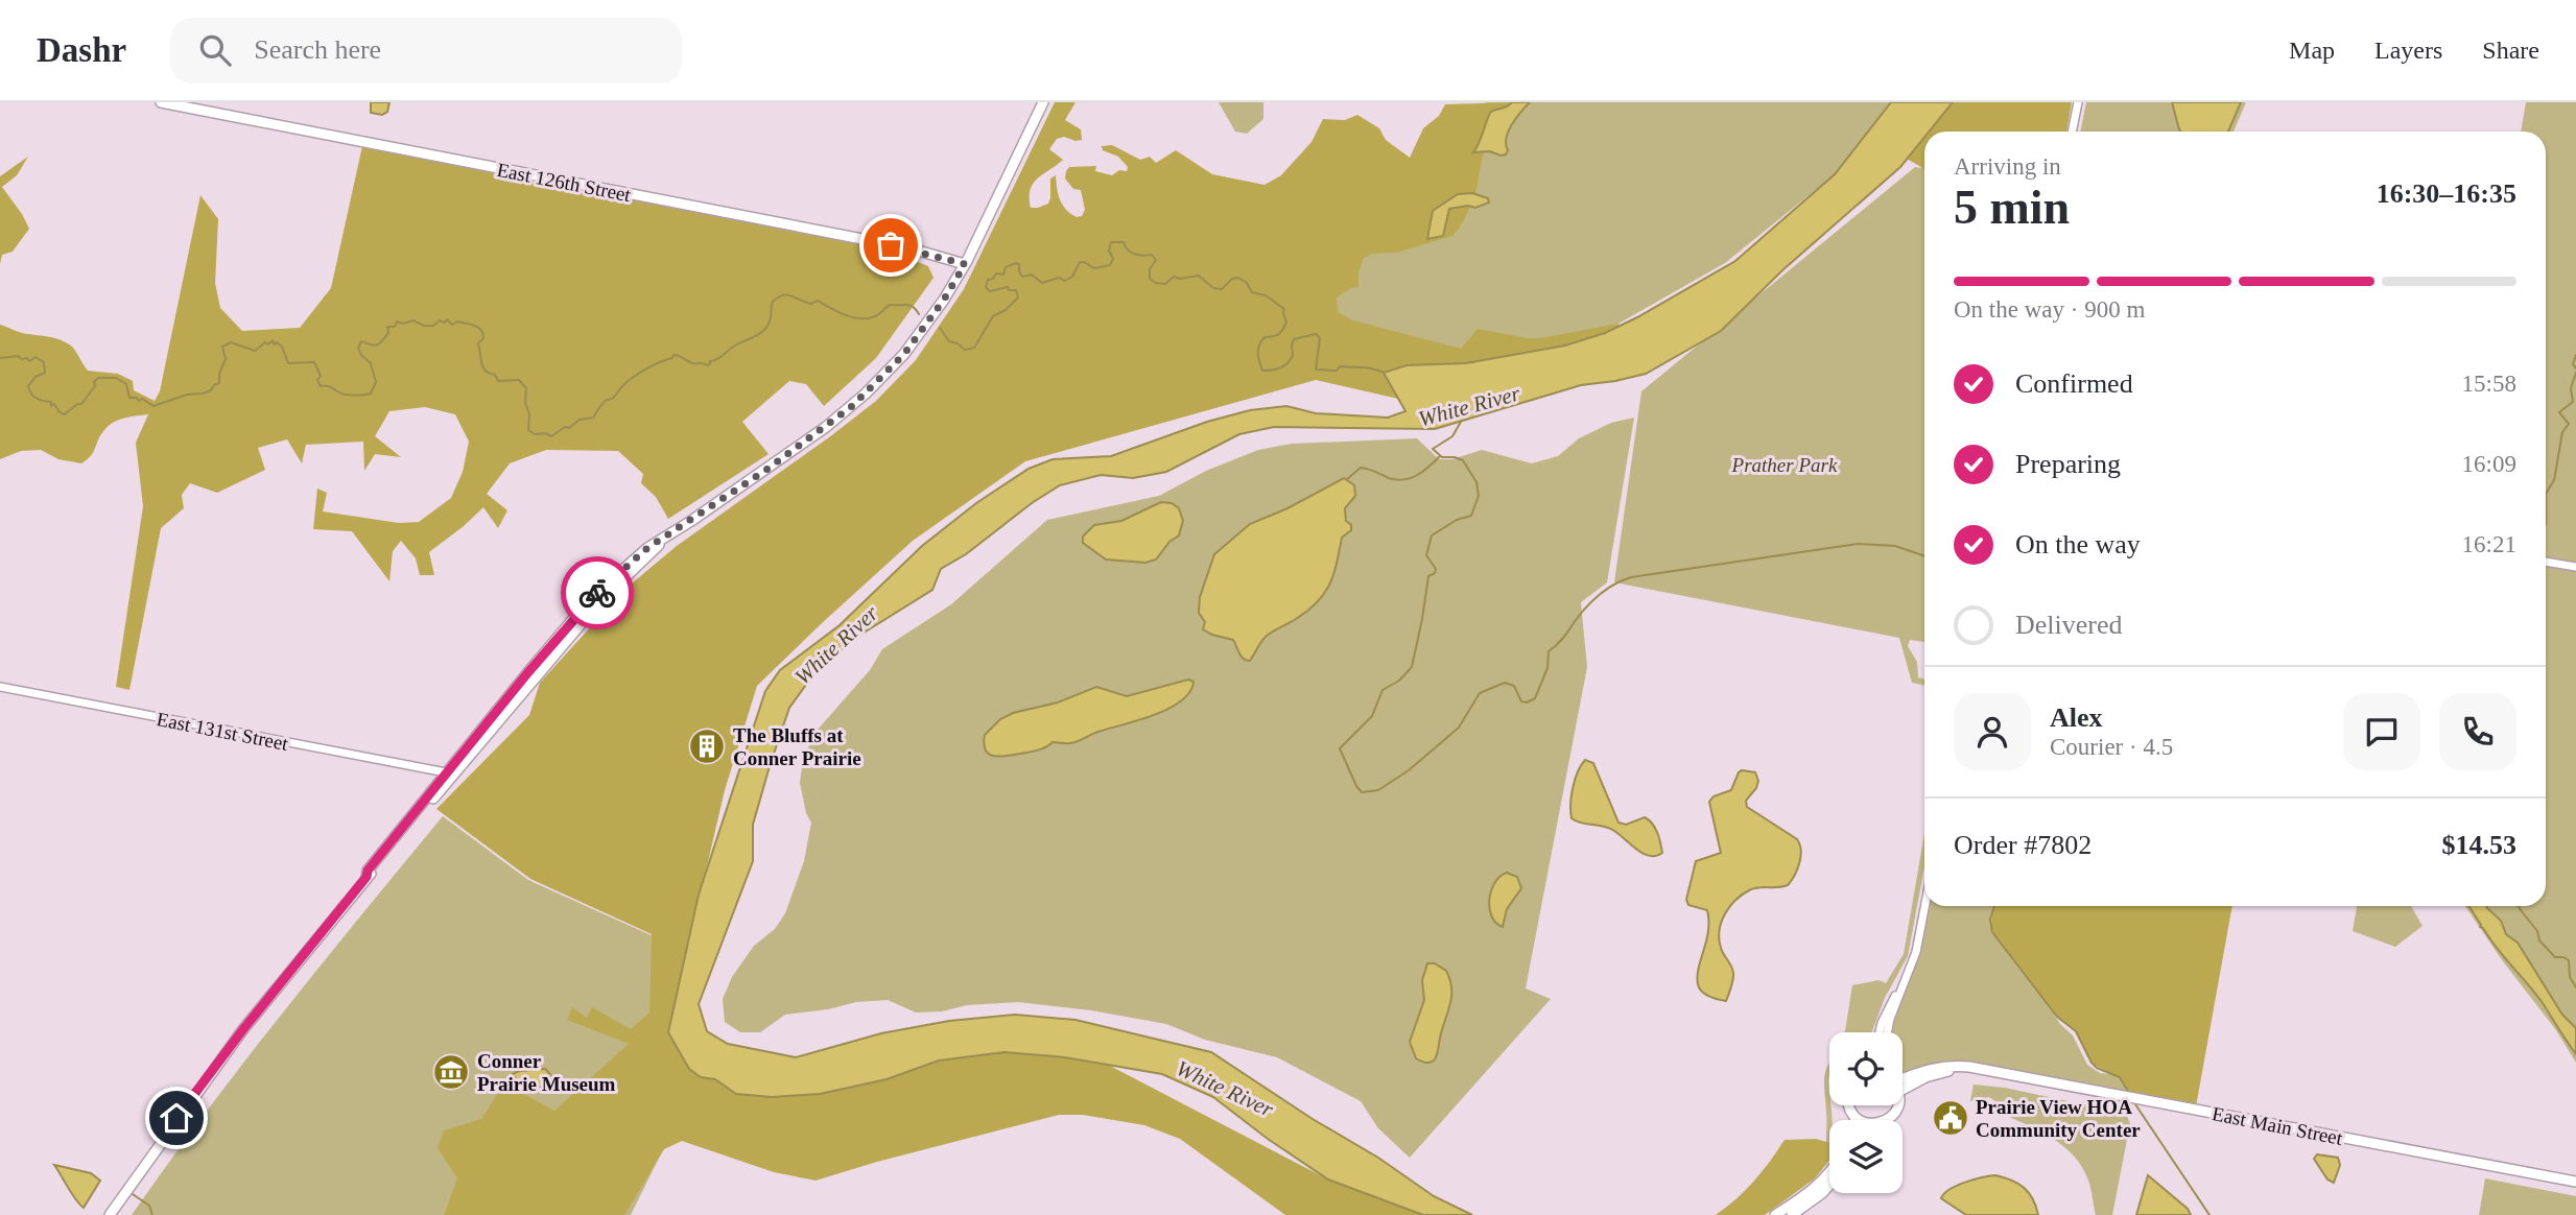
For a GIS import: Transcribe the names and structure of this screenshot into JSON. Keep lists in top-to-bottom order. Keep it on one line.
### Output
{"streets":{"main road":["East 126th Street","East Main Street"],"street":["East 131st Street"]},"water":["White River"],"parks":["Prather Park"],"places":{"building":["The Bluffs at Conner Prairie"],"museum":["Conner Prairie Museum"],"public building":["Prairie View HOA Community Center"]},"page":{"header":"Dashr","search":"Search here","nav":["Map","Layers","Share"],"heading":["5 min","Arriving in","16:30–16:35"],"panel":["Alex","Courier · 4.5","Order #7802","$14.53"],"bar":"On the way · 900 m","list":[["Confirmed","15:58"],["Preparing","16:09"],["On the way","16:21"],"Delivered"]}}
